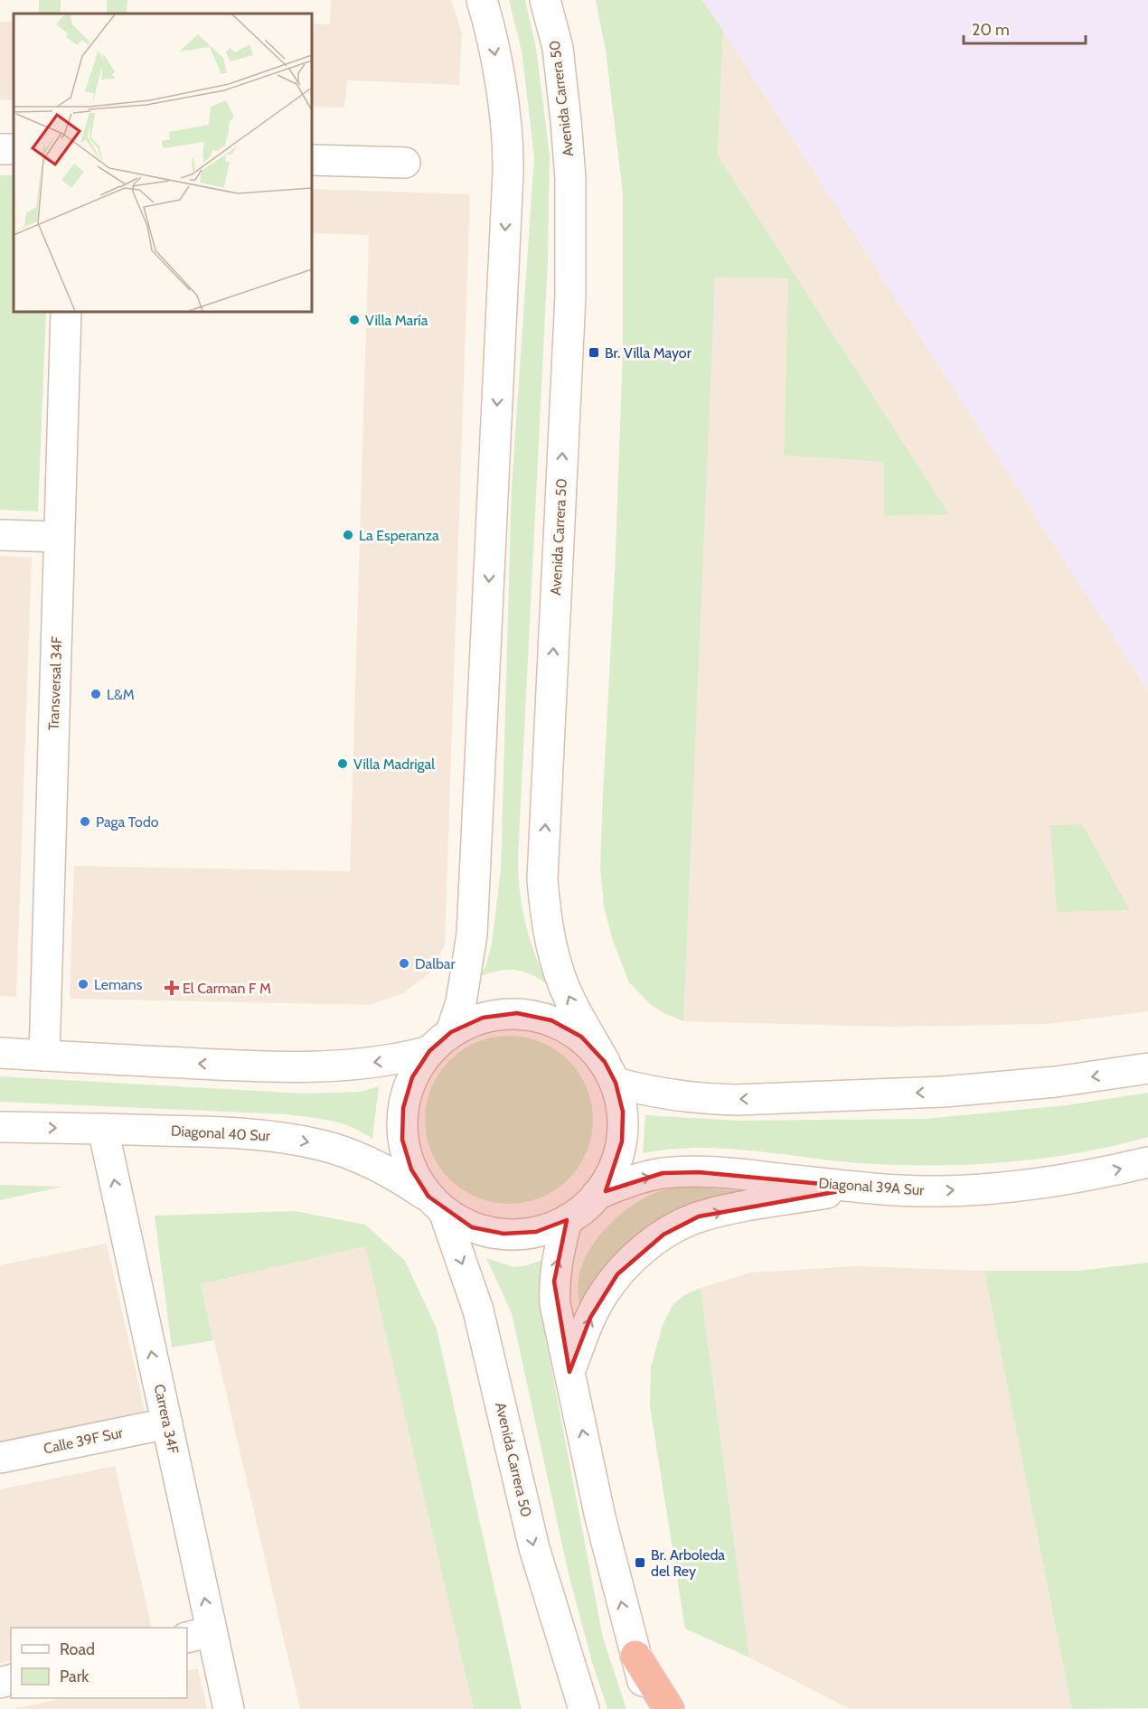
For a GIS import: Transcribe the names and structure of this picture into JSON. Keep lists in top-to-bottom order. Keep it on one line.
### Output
{"streets":{"main road":["Avenida Carrera 50","Transversal 34F","Diagonal 40 Sur","Diagonal 39A Sur","Carrera 34F","Calle 39F Sur"]},"crossings":[["Avenida Carrera 50","Diagonal 40 Sur"],["Diagonal 40 Sur","Diagonal 39A Sur"],["Diagonal 40 Sur","Carrera 34F"],["Carrera 34F","Calle 39F Sur"]],"one_way":["Carrera 34F"],"places":{"other":["Villa María","La Esperanza","L&M","Villa Madrigal","Paga Todo","Dalbar","Lemans"],"transit":["Br. Villa Mayor","Br. Arboleda del Rey"],"health":["El Carman F M"]},"legend":["Road","Park"],"scale_bar":"20 m"}
